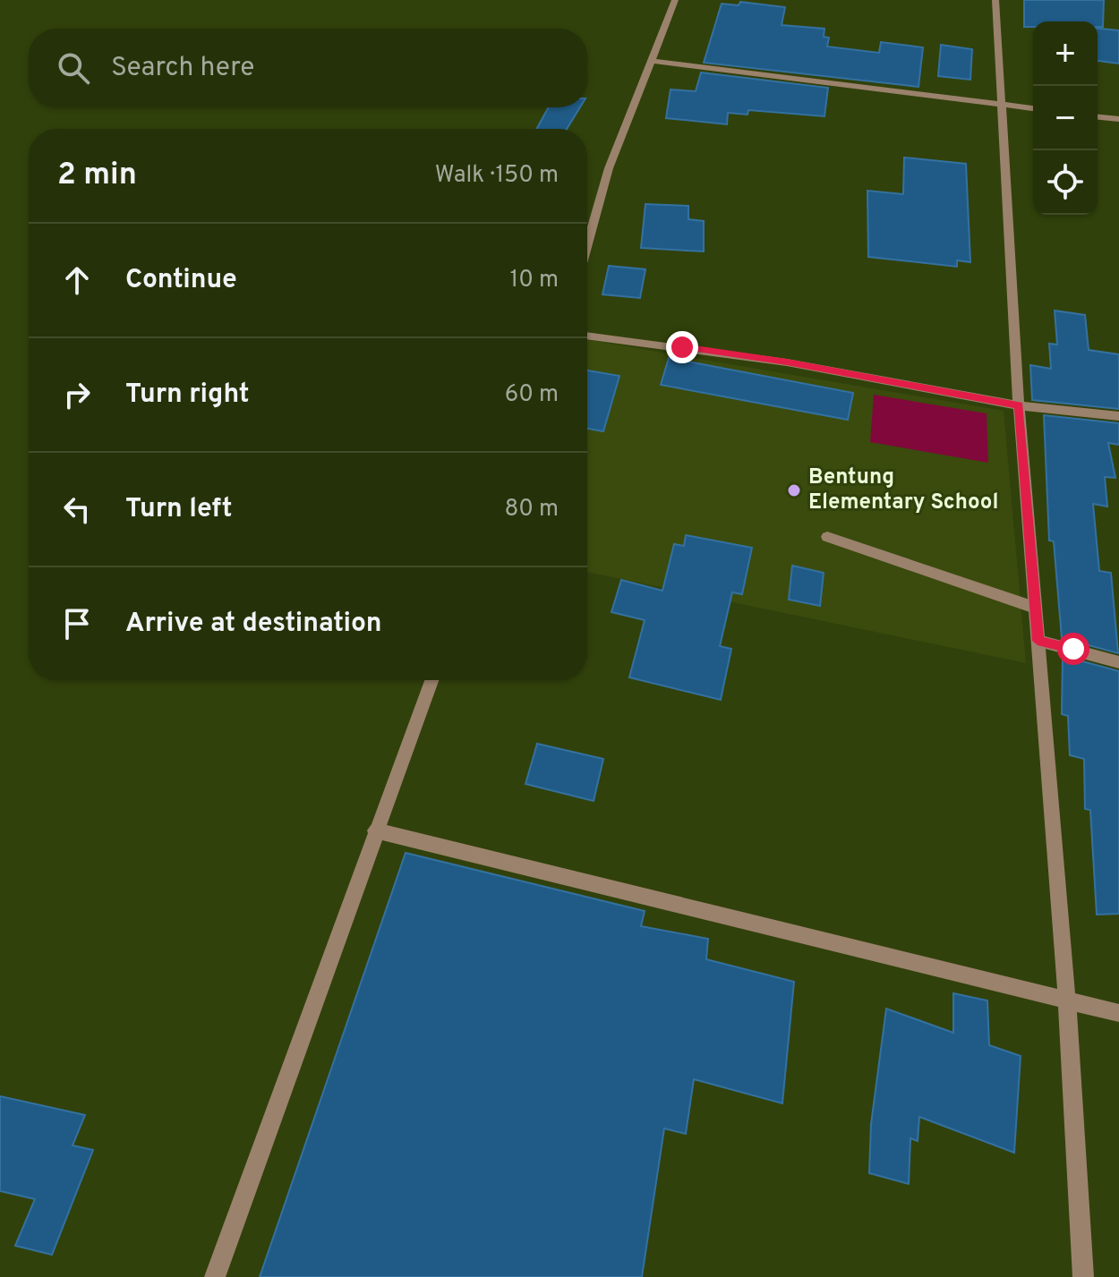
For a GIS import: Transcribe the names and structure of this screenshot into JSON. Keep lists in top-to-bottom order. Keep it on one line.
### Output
{"places":["Bentung Elementary School"],"page":{"map_buttons":["+","−"],"search":"Search here","heading":["2 min","Walk · 150 m"],"list":[["Continue","10 m"],["Turn right","60 m"],["Turn left","80 m"],"Arrive at destination"]}}
